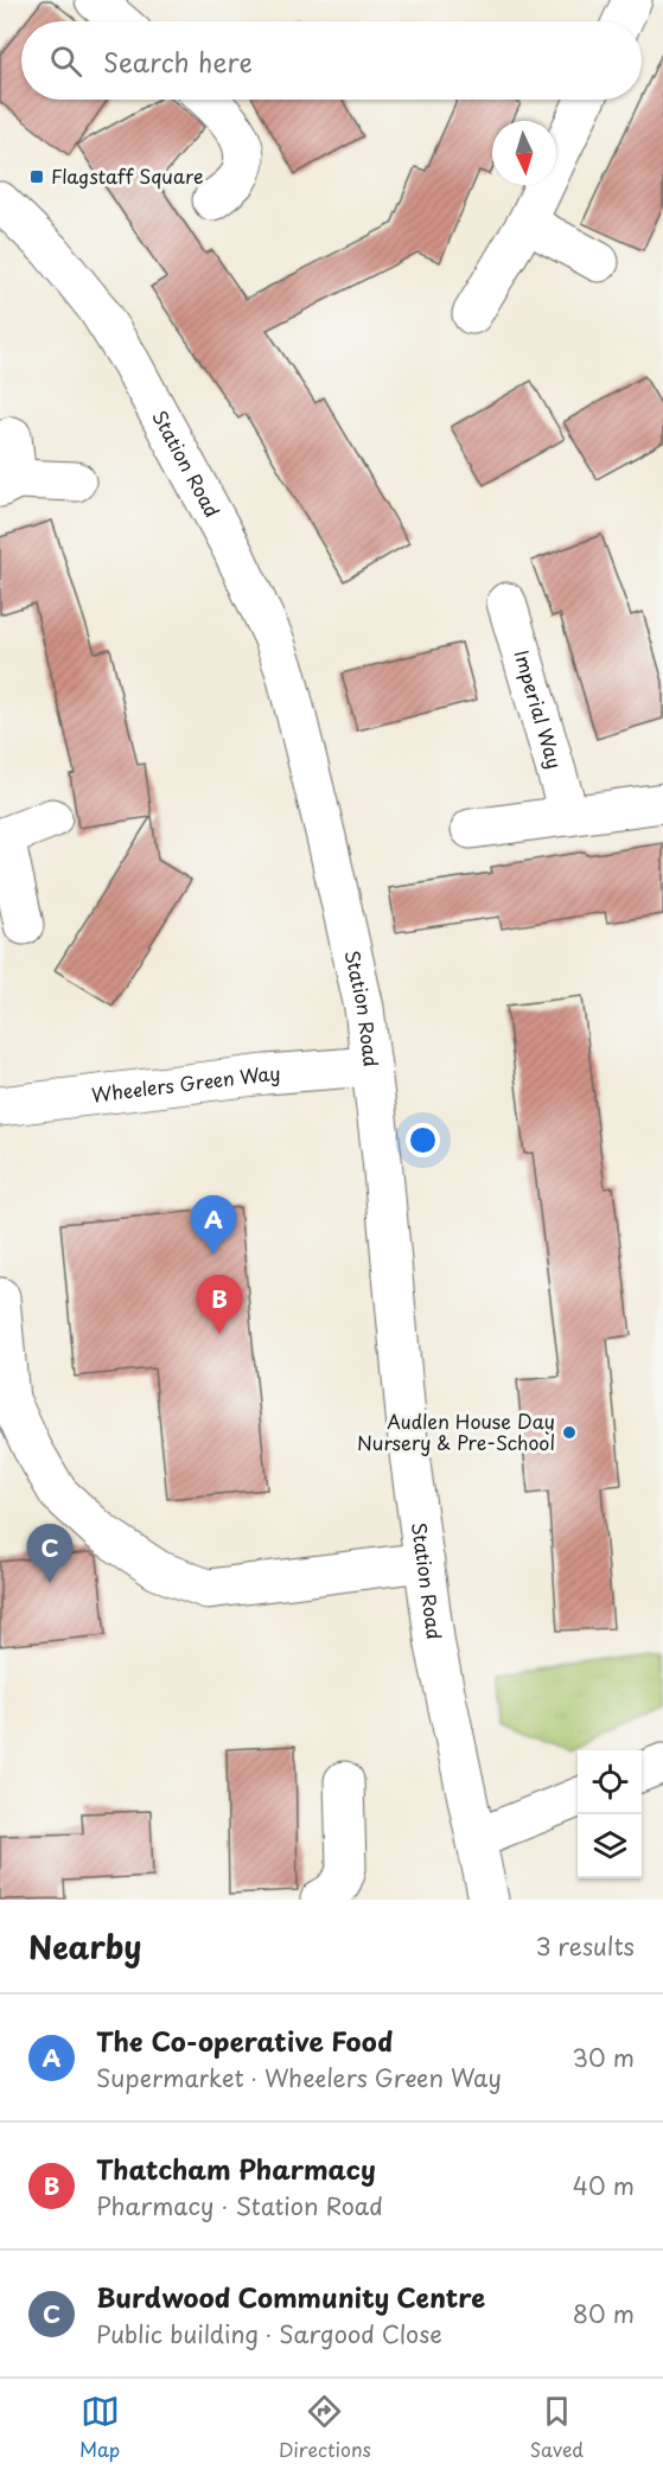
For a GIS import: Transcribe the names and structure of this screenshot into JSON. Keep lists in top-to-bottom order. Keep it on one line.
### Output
{"streets":{"street":["Station Road","Imperial Way","Wheelers Green Way"]},"crossings":[["Station Road","Wheelers Green Way"]],"places":{"transit":["Flagstaff Square"],"other":["Audlen House Day Nursery & Pre-School"]},"north":"bottom","page":{"search":"Search here","pins":["A","B","C"],"heading":["Nearby","3 results"],"list":[{"mark":"A","name":"The Co-operative Food","note":"Supermarket · Wheelers Green Way","value":"30 m"},{"mark":"B","name":"Thatcham Pharmacy","note":"Pharmacy · Station Road","value":"40 m"},{"mark":"C","name":"Burdwood Community Centre","note":"Public building · Sargood Close","value":"80 m"}],"nav":["Map","Directions","Saved"]}}
